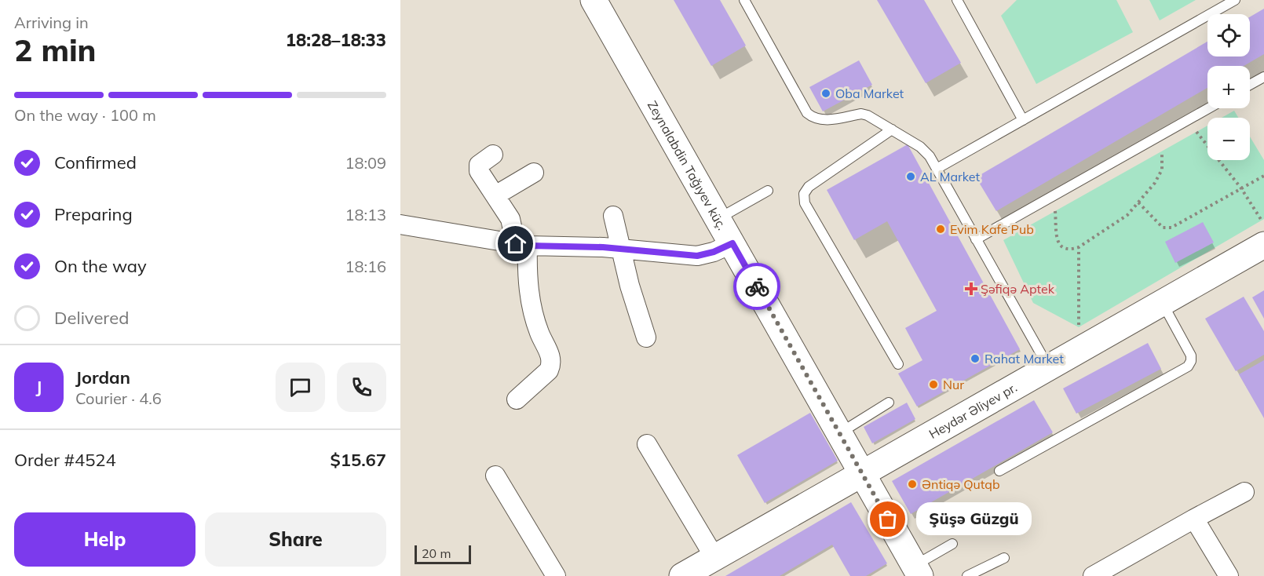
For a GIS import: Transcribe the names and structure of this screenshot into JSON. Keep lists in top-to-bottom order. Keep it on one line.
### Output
{"streets":{"main road":["Zeynalabdin Tağıyev küç.","Heydər Əliyev pr."]},"crossings":[["Zeynalabdin Tağıyev küç.","Heydər Əliyev pr."]],"places":{"other":["Oba Market","AL Market","Evim Kafe Pub","Rahat Market","Nur","Əntiqə Qutqb","Şüşə Güzgü"],"health":["Şəfiqə Aptek"]},"scale_bar":"20 m","page":{"heading":["2 min","Arriving in","18:28–18:33"],"panel":["Jordan","Courier · 4.6","Order #4524","$15.67"],"map_buttons":["+","−"],"bar":"On the way · 100 m","list":[["Confirmed","18:09"],["Preparing","18:13"],["On the way","18:16"],"Delivered"],"round":"J","bubble":"Şüşə Güzgü","buttons":["Help","Share"],"scale":"20 m"}}
